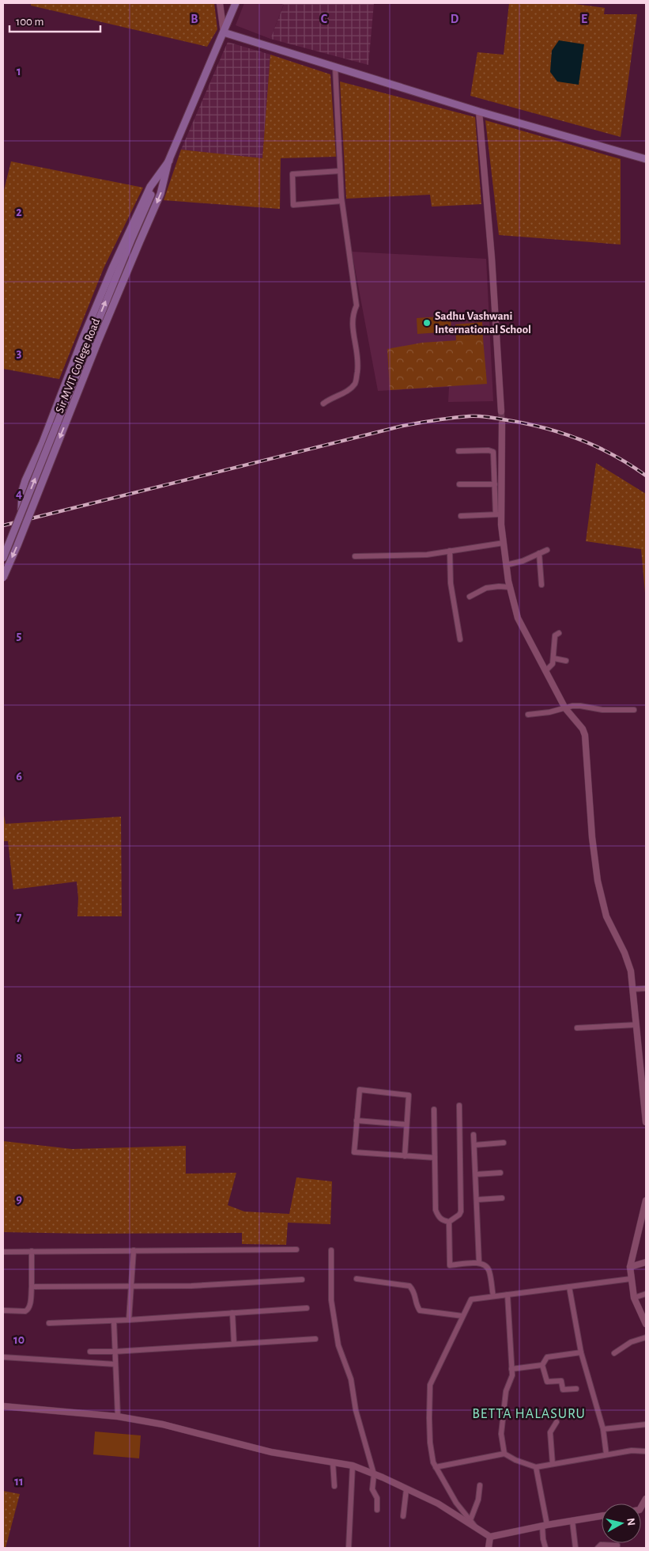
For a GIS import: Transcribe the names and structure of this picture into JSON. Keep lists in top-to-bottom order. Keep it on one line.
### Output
{"streets":{"main road":["Sir MVIT College Road"]},"districts":["BETTA HALASURU"],"places":["Sadhu Vashwani International School"],"scale_bar":"100 m","north":"right","grid":{"columns":["B","C","D","E"],"rows":["1","2","3","4","5","6","7","8","9","10","11"]}}
